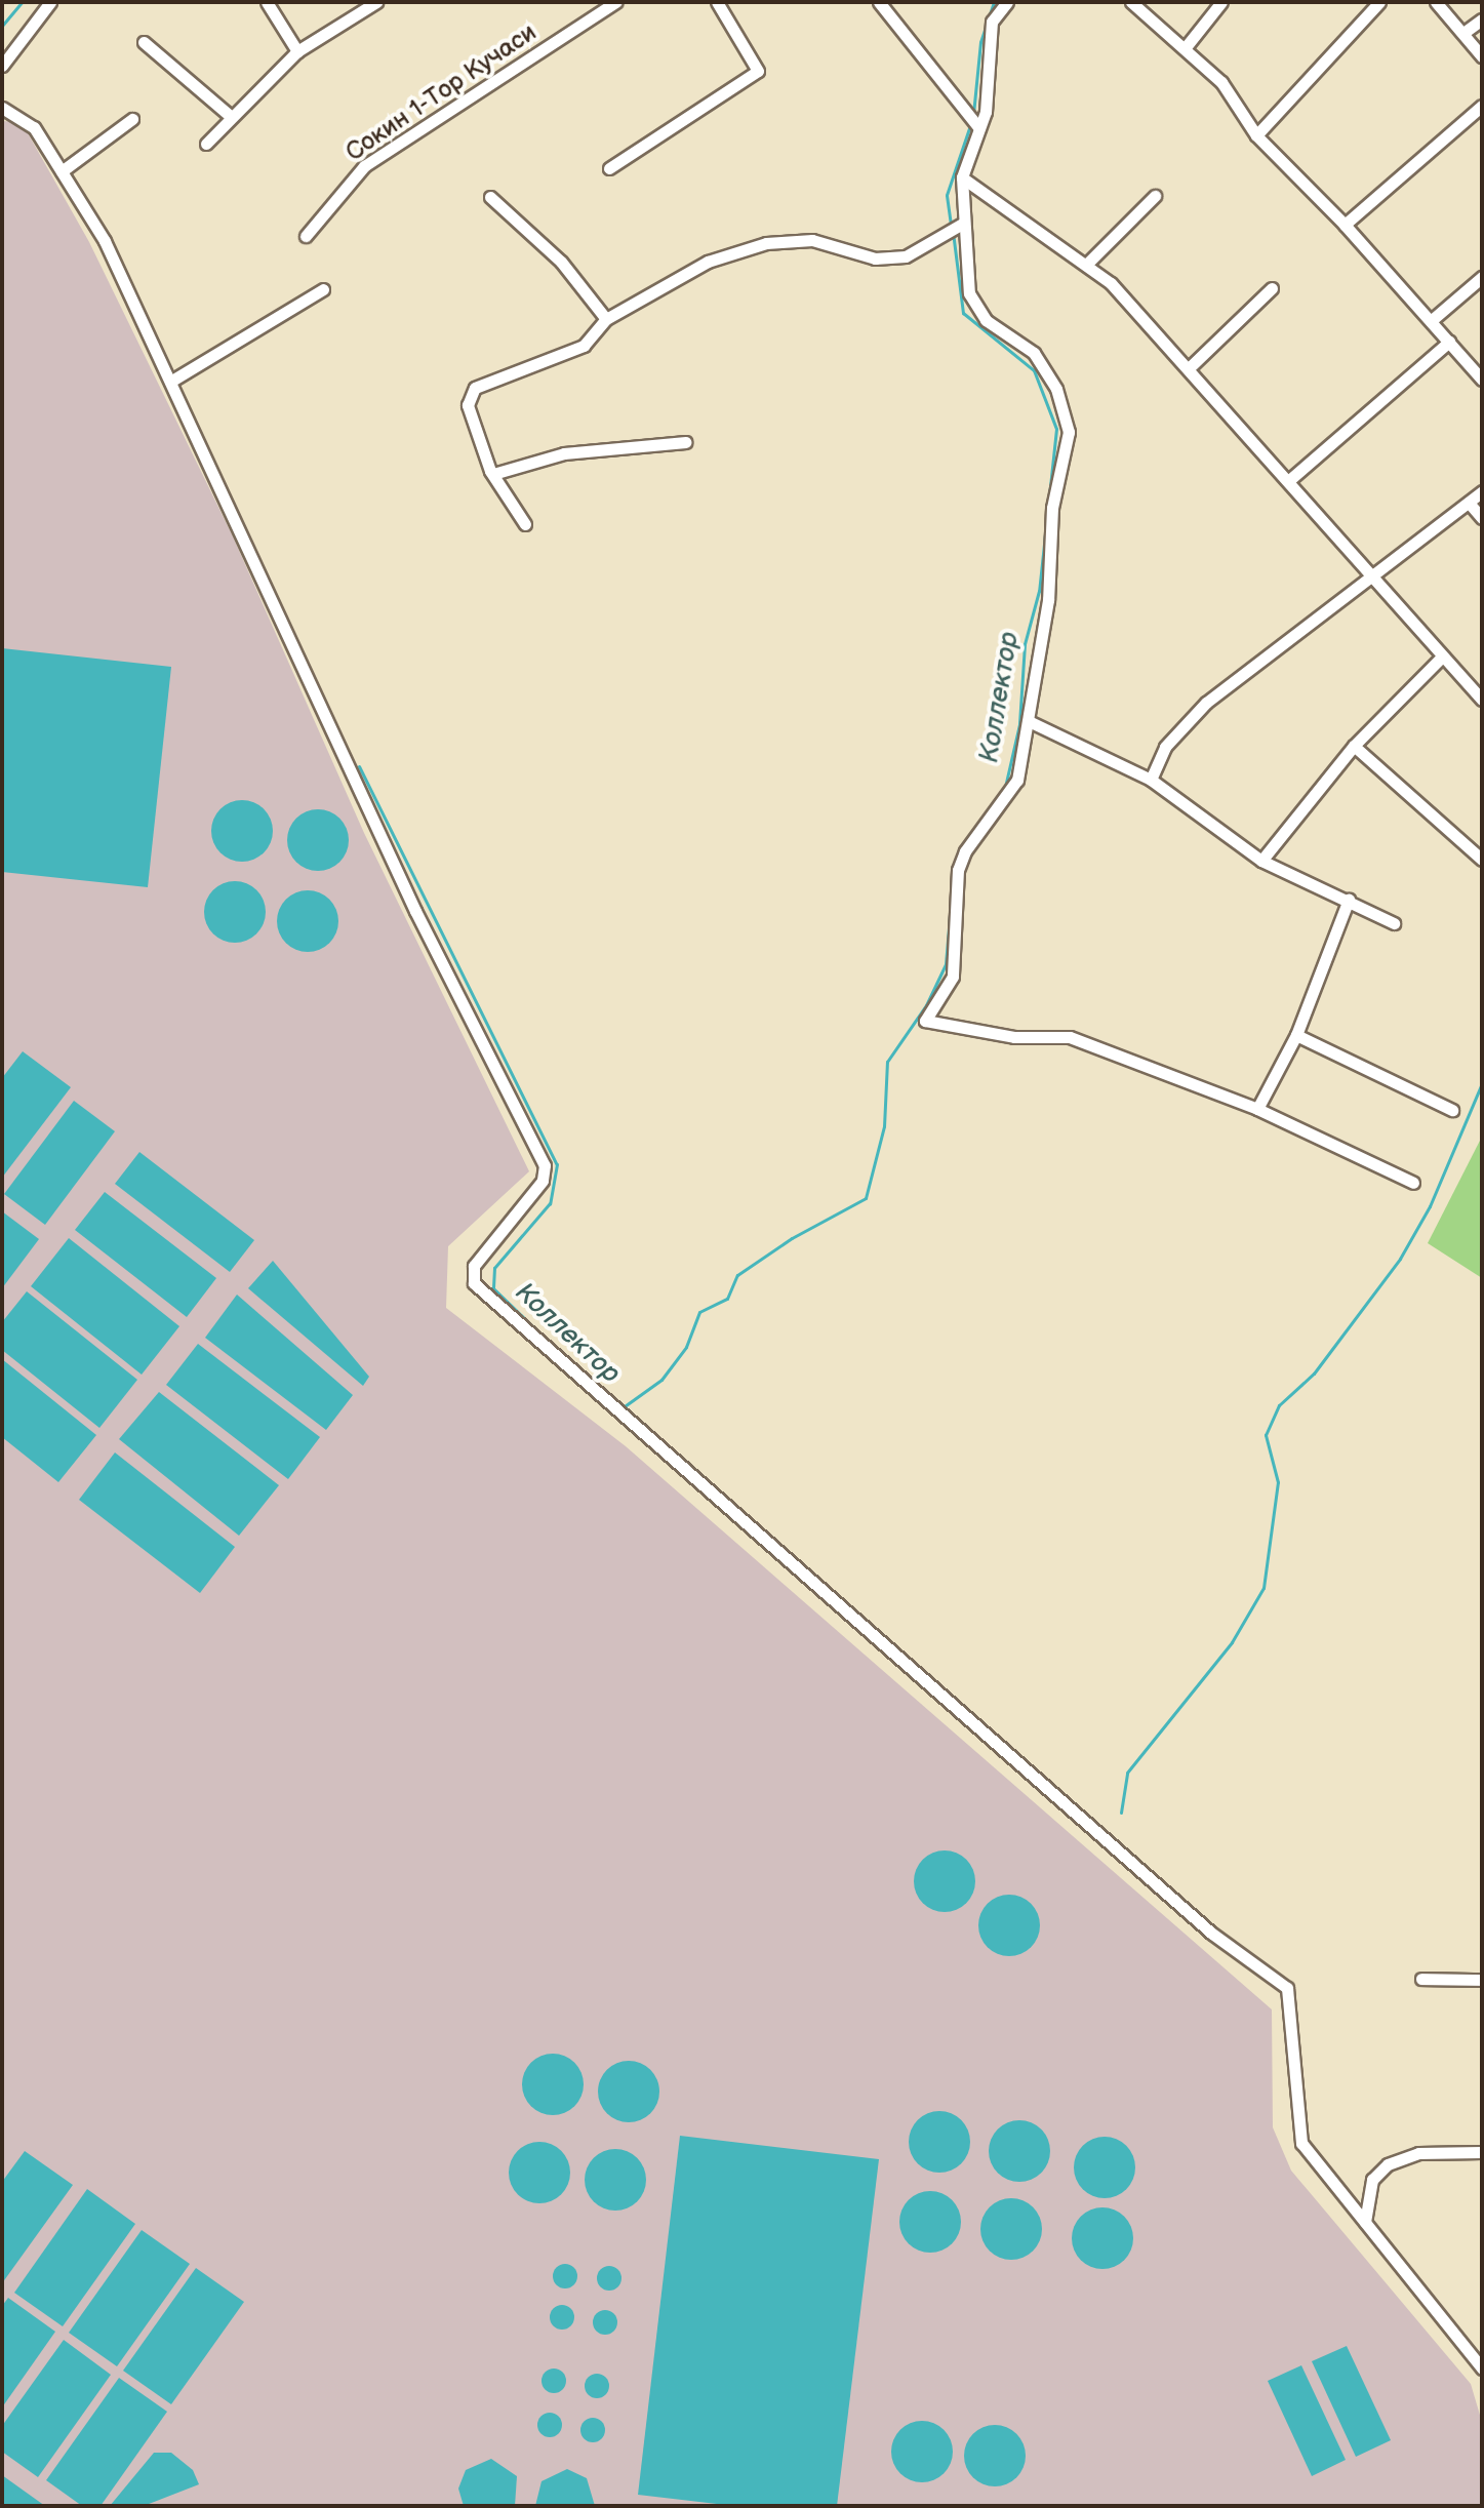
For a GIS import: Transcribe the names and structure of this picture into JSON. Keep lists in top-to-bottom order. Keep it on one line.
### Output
{"streets":{"street":["Сокин 1-Тор Kучаси"]},"water":["Коллектор"]}
